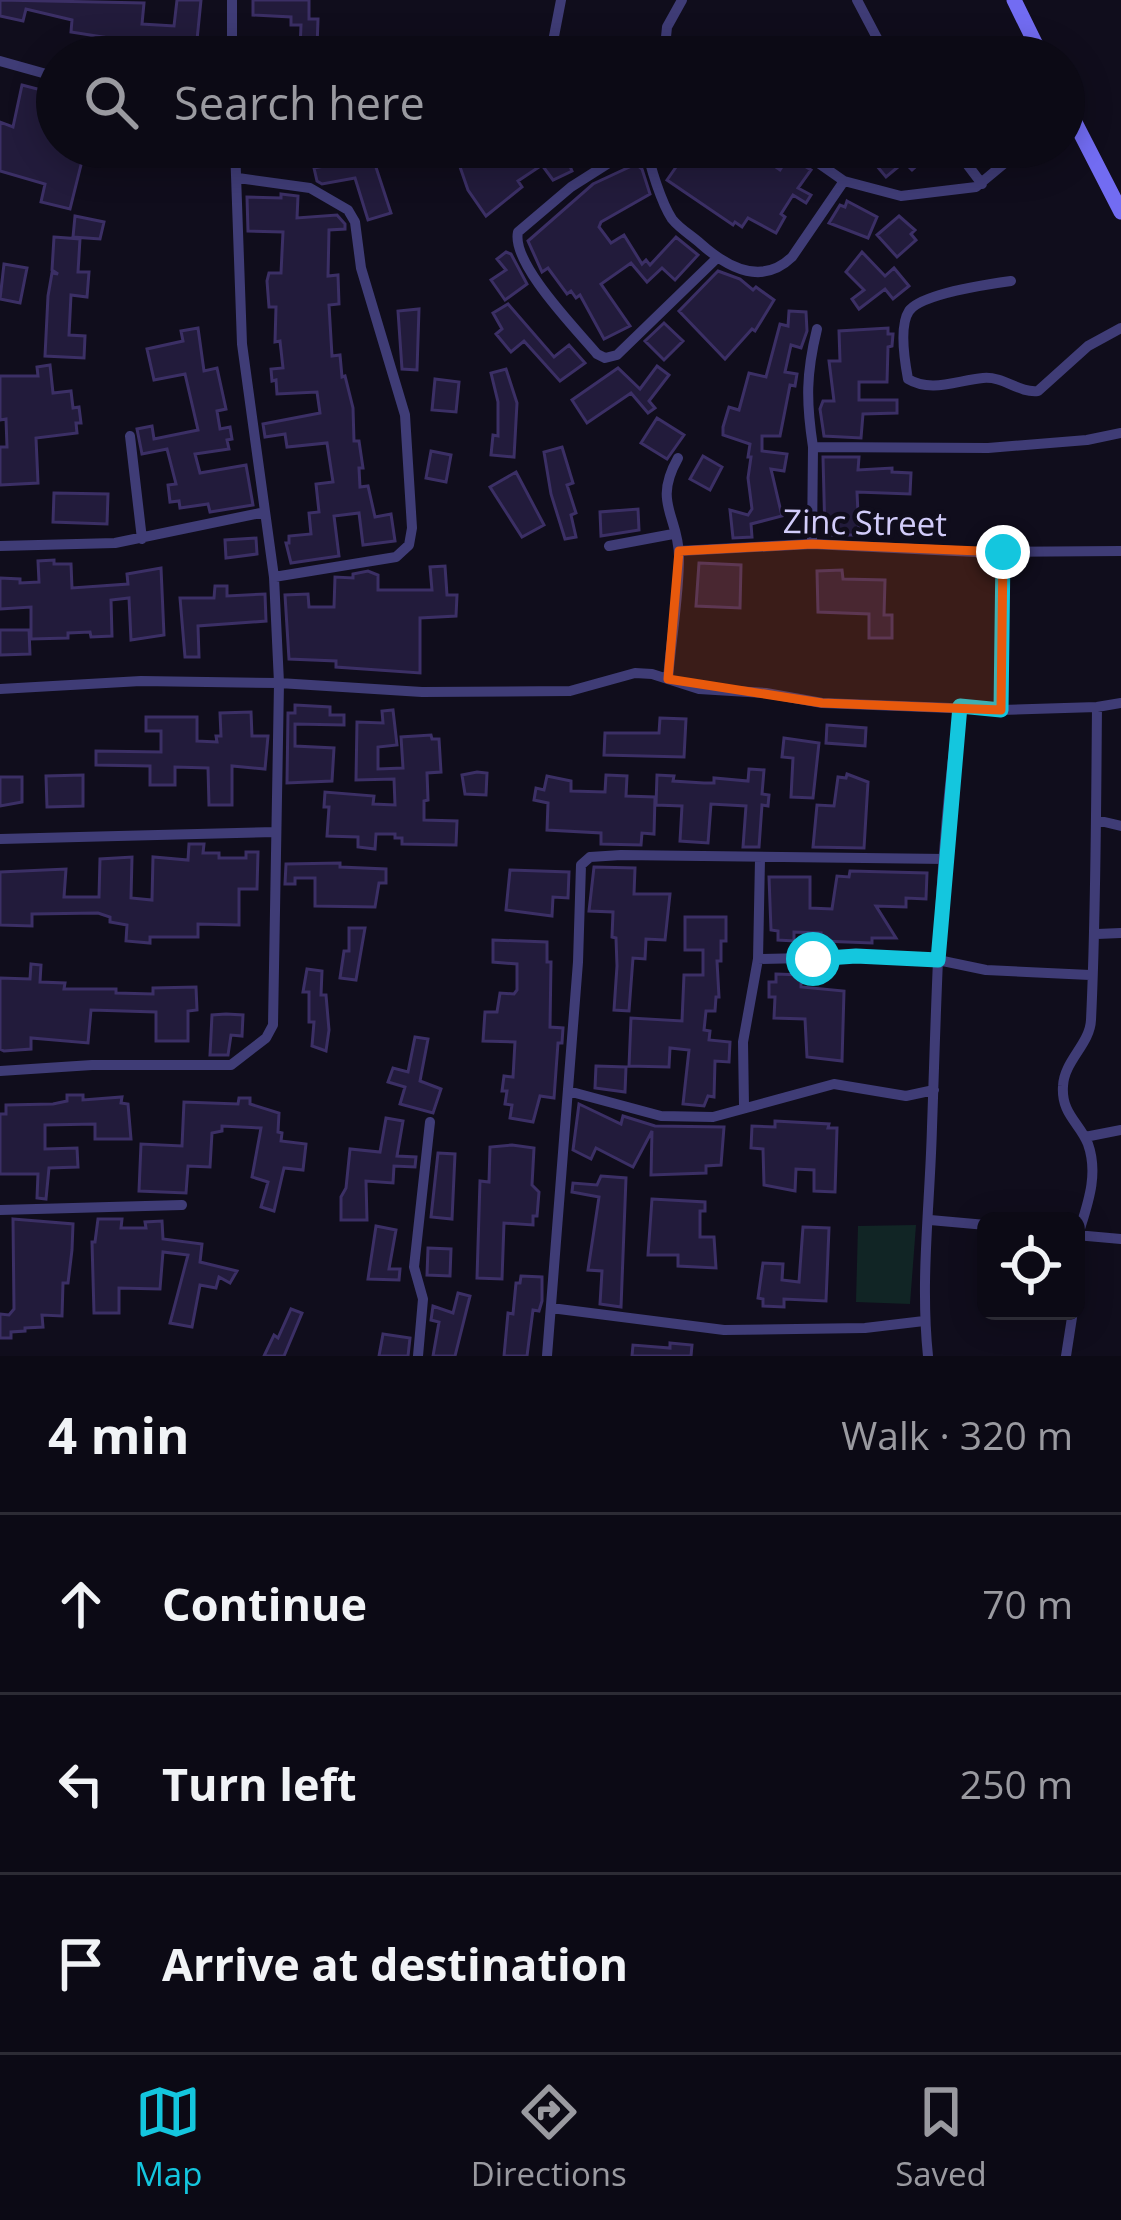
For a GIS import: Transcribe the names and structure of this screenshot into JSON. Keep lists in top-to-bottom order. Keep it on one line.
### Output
{"streets":{"street":["Zinc Street"]},"page":{"search":"Search here","heading":["4 min","Walk · 320 m"],"list":[["Continue","70 m"],["Turn left","250 m"],"Arrive at destination"],"nav":["Map","Directions","Saved"]}}
